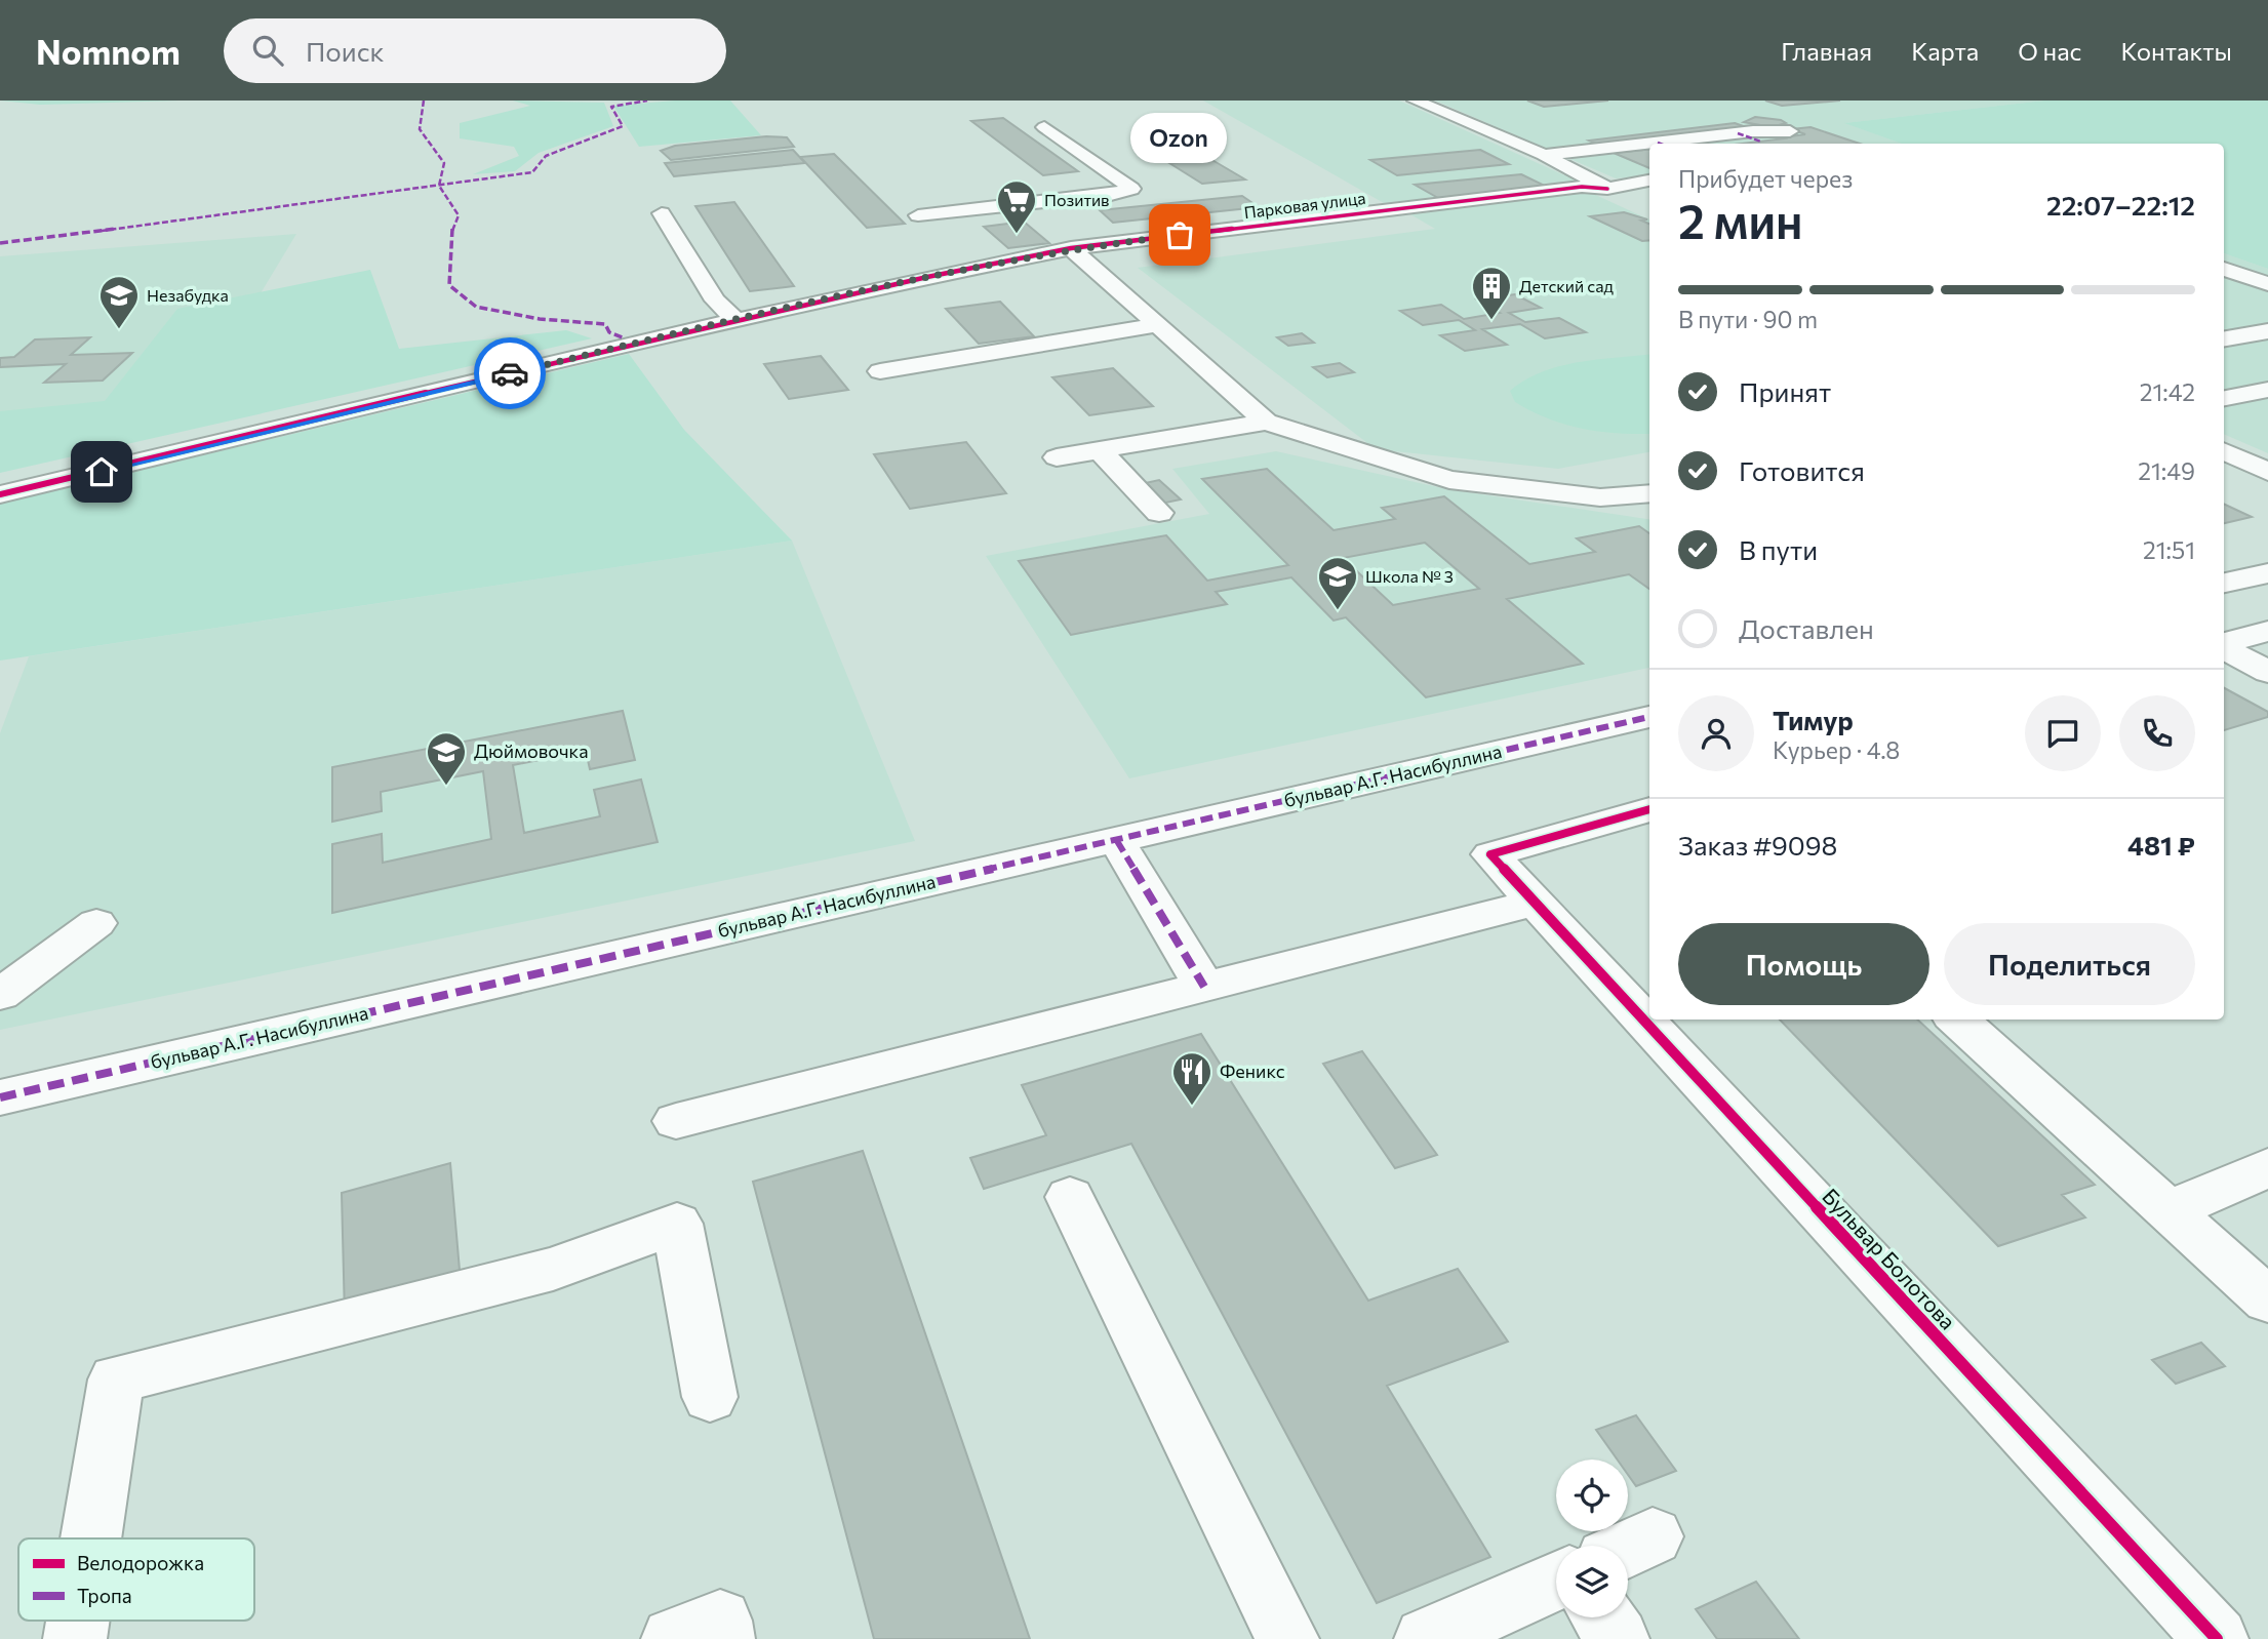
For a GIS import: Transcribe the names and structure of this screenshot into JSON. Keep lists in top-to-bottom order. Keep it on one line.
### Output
{"streets":{"street":["Парковая улица","бульвар А.Г. Насибуллина","Бульвар Болотова"]},"places":{"other":["Ozon"],"supermarket":["Позитив"],"building":["Детский сад"],"school or university":["Незабудка","Школа № 3","Дюймовочка"],"restaurant":["Феникс"]},"legend":["Велодорожка","Тропа"],"page":{"header":"Nomnom","search":"Поиск","nav":["Главная","Карта","О нас","Контакты"],"bubble":"Ozon","heading":["2 мин","Прибудет через","22:07–22:12"],"panel":["Тимур","Курьер · 4.8","Заказ #9098","481 ₽"],"bar":"В пути · 90 m","list":[["Принят","21:42"],["Готовится","21:49"],["В пути","21:51"],"Доставлен"],"buttons":["Помощь","Поделиться"]}}
